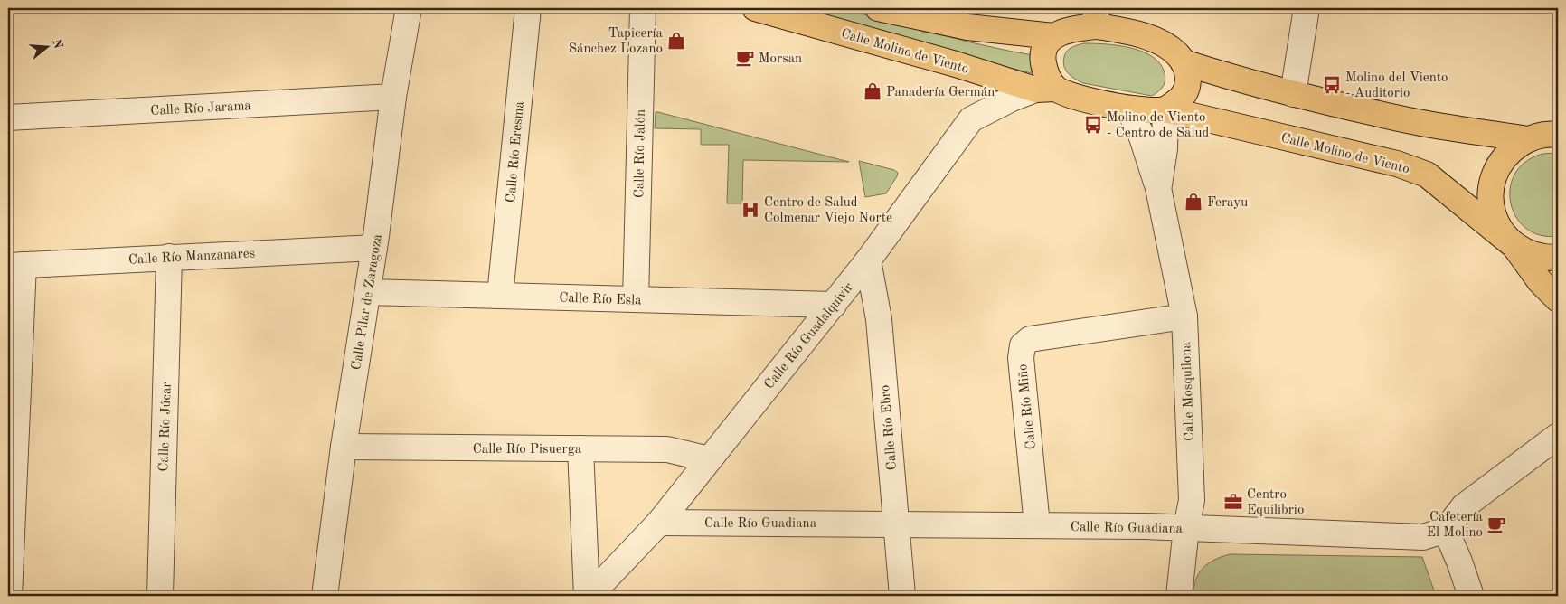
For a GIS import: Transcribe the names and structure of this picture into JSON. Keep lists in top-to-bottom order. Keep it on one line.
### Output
{"streets":{"main road":["Calle Molino de Viento"],"street":["Calle Río Jarama","Calle Río Eresma","Calle Río Jalón","Calle Río Manzanares","Calle Río Esla","Calle Pilar de Zaragoza","Calle Río Guadalquivir","Calle Mosquilona","Calle Río Miño","Calle Río Júcar","Calle Río Ebro","Calle Río Pisuerga","Calle Río Guadiana"]},"crossings":[["Calle Molino de Viento","Calle Río Guadalquivir"],["Calle Molino de Viento","Calle Mosquilona"],["Calle Río Jarama","Calle Pilar de Zaragoza"],["Calle Río Eresma","Calle Río Esla"],["Calle Río Jalón","Calle Río Esla"],["Calle Río Manzanares","Calle Pilar de Zaragoza"],["Calle Río Manzanares","Calle Río Júcar"],["Calle Río Esla","Calle Pilar de Zaragoza"],["Calle Río Esla","Calle Río Guadalquivir"],["Calle Pilar de Zaragoza","Calle Río Pisuerga"],["Calle Río Guadalquivir","Calle Río Ebro"],["Calle Río Guadalquivir","Calle Río Pisuerga"],["Calle Río Guadalquivir","Calle Río Guadiana"],["Calle Mosquilona","Calle Río Miño"],["Calle Mosquilona","Calle Río Guadiana"],["Calle Río Miño","Calle Río Guadiana"],["Calle Río Ebro","Calle Río Guadiana"]],"places":{"shop":["Tapicería Sánchez Lozano","Panadería Germán","Ferayu"],"cafe":["Morsan","Cafetería El Molino"],"bus stop":["Molino del Viento - Auditorio","Molino de Viento - Centro de Salud"],"hospital":["Centro de Salud Colmenar Viejo Norte"],"office":["Centro Equilibrio"]},"north":"right"}
